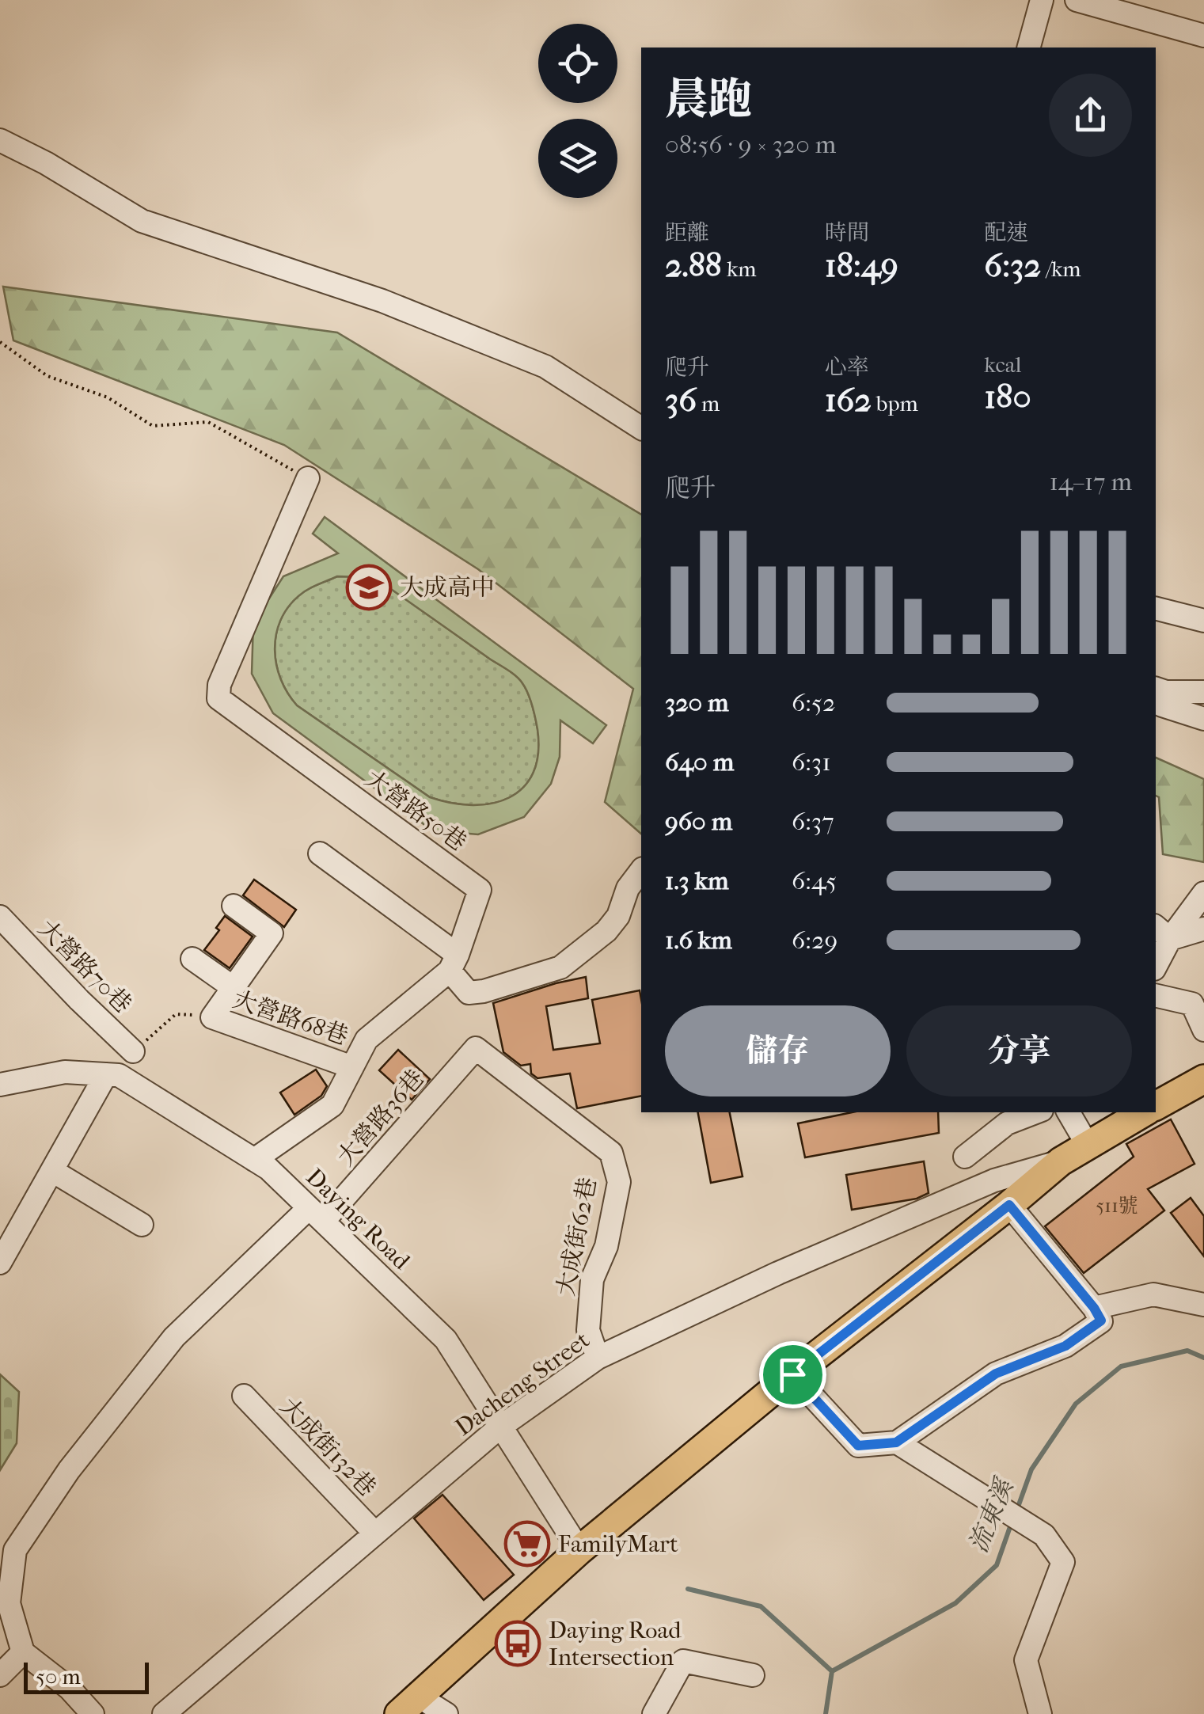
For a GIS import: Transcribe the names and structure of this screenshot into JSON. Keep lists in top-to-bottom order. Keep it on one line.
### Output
{"streets":{"street":["大營路50巷","大營路70巷","大營路68巷","大營路36巷","Daying Road","大成街62巷","Dacheng Street","大成街132巷"]},"crossings":[["大營路70巷","大營路68巷"],["大營路36巷","Daying Road"],["大營路36巷","大成街62巷"],["Daying Road","Dacheng Street"],["大成街62巷","Dacheng Street"],["Dacheng Street","大成街132巷"]],"water":["流東溪"],"places":{"school or university":["大成高中"],"supermarket":["FamilyMart"],"bus stop":["Daying Road Intersection"]},"house_numbers":["511號"],"scale_bar":"50 m","page":{"heading":["晨跑","08:56 · 9 × 320 m"],"stats":[["距離","2.88 km"],["時間","18:49"],["配速","6:32 /km"],["爬升","36 m"],["心率","162 bpm"],["kcal","180"]],"chart":["爬升","14–17 m"],"list":[{"name":"320 m","note":"6:52"},{"name":"640 m","note":"6:31"},{"name":"960 m","note":"6:37"},{"name":"1.3 km","note":"6:45"},{"name":"1.6 km","note":"6:29"}],"buttons":["儲存","分享"],"scale":"50 m"}}
